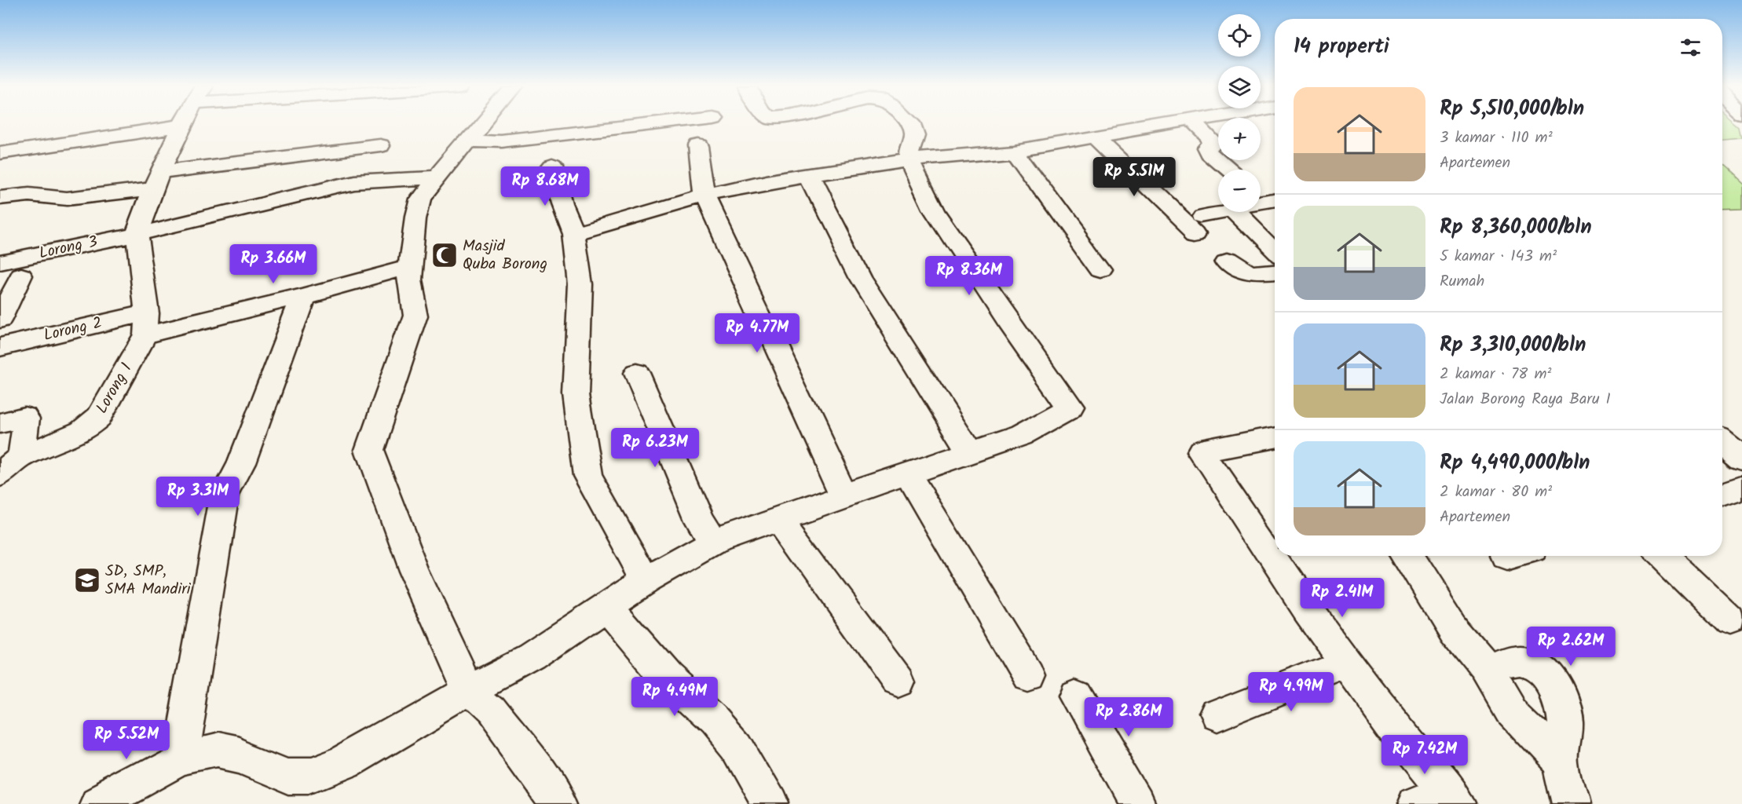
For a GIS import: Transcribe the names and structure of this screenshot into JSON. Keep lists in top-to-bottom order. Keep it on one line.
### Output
{"streets":{"street":["Lorong 3","Lorong 2","Lorong 1"]},"crossings":[["Lorong 2","Lorong 1"]],"places":{"mosque":["Masjid Quba Borong"],"school or university":["SD, SMP, SMA Mandiri"]},"page":{"map_buttons":["+","−"],"heading":"14 properti","list":[{"name":"Rp 5,510,000/bln","note":"3 kamar · 110 m² · Apartemen"},{"name":"Rp 8,360,000/bln","note":"5 kamar · 143 m² · Rumah"},{"name":"Rp 3,310,000/bln","note":"2 kamar · 78 m² · Jalan Borong Raya Baru I"},{"name":"Rp 4,490,000/bln","note":"2 kamar · 80 m² · Apartemen"}],"price":["Rp 5.51M","Rp 8.68M","Rp 3.66M","Rp 8.36M","Rp 4.77M","Rp 6.23M","Rp 3.31M","Rp 2.41M","Rp 2.62M","Rp 4.99M","Rp 4.49M","Rp 2.86M","Rp 5.52M","Rp 7.42M"]}}
